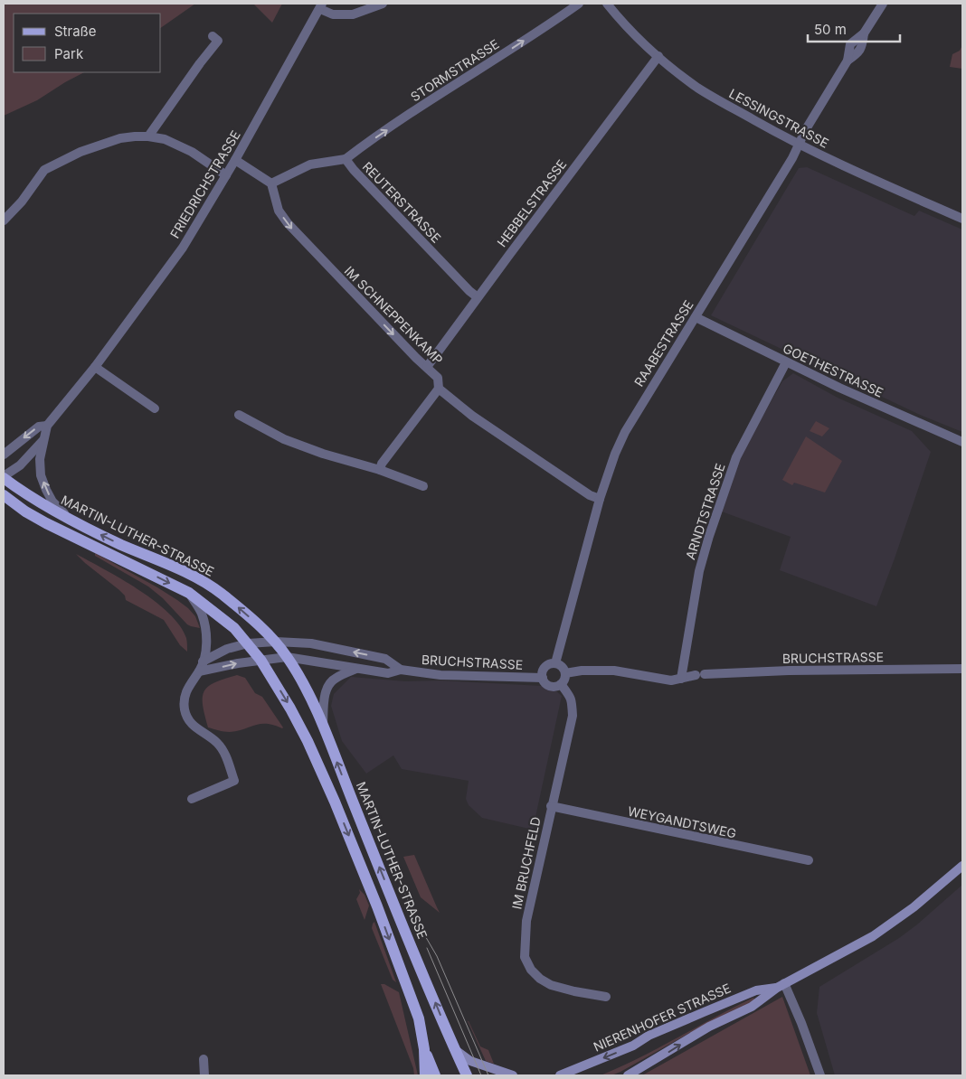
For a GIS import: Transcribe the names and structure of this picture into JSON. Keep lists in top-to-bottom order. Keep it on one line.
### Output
{"streets":{"main road":["MARTIN-LUTHER-STRASSE","NIERENHOFER STRASSE"],"street":["STORMSTRASSE","LESSINGSTRASSE","FRIEDRICHSTRASSE","REUTERSTRASSE","HEBBELSTRASSE","IM SCHNEPPENKAMP","RAABESTRASSE","GOETHESTRASSE","ARNDTSTRASSE","BRUCHSTRASSE","WEYGANDTSWEG","IM BRUCHFELD"]},"crossings":[["STORMSTRASSE","REUTERSTRASSE"],["LESSINGSTRASSE","HEBBELSTRASSE"],["LESSINGSTRASSE","RAABESTRASSE"],["REUTERSTRASSE","HEBBELSTRASSE"],["REUTERSTRASSE","IM SCHNEPPENKAMP"],["HEBBELSTRASSE","IM SCHNEPPENKAMP"],["IM SCHNEPPENKAMP","RAABESTRASSE"],["RAABESTRASSE","GOETHESTRASSE"],["RAABESTRASSE","BRUCHSTRASSE"],["RAABESTRASSE","IM BRUCHFELD"],["GOETHESTRASSE","ARNDTSTRASSE"],["ARNDTSTRASSE","BRUCHSTRASSE"],["MARTIN-LUTHER-STRASSE","BRUCHSTRASSE"],["BRUCHSTRASSE","IM BRUCHFELD"],["WEYGANDTSWEG","IM BRUCHFELD"]],"one_way":["STORMSTRASSE","IM SCHNEPPENKAMP"],"legend":["Straße","Park"],"scale_bar":"50 m"}
